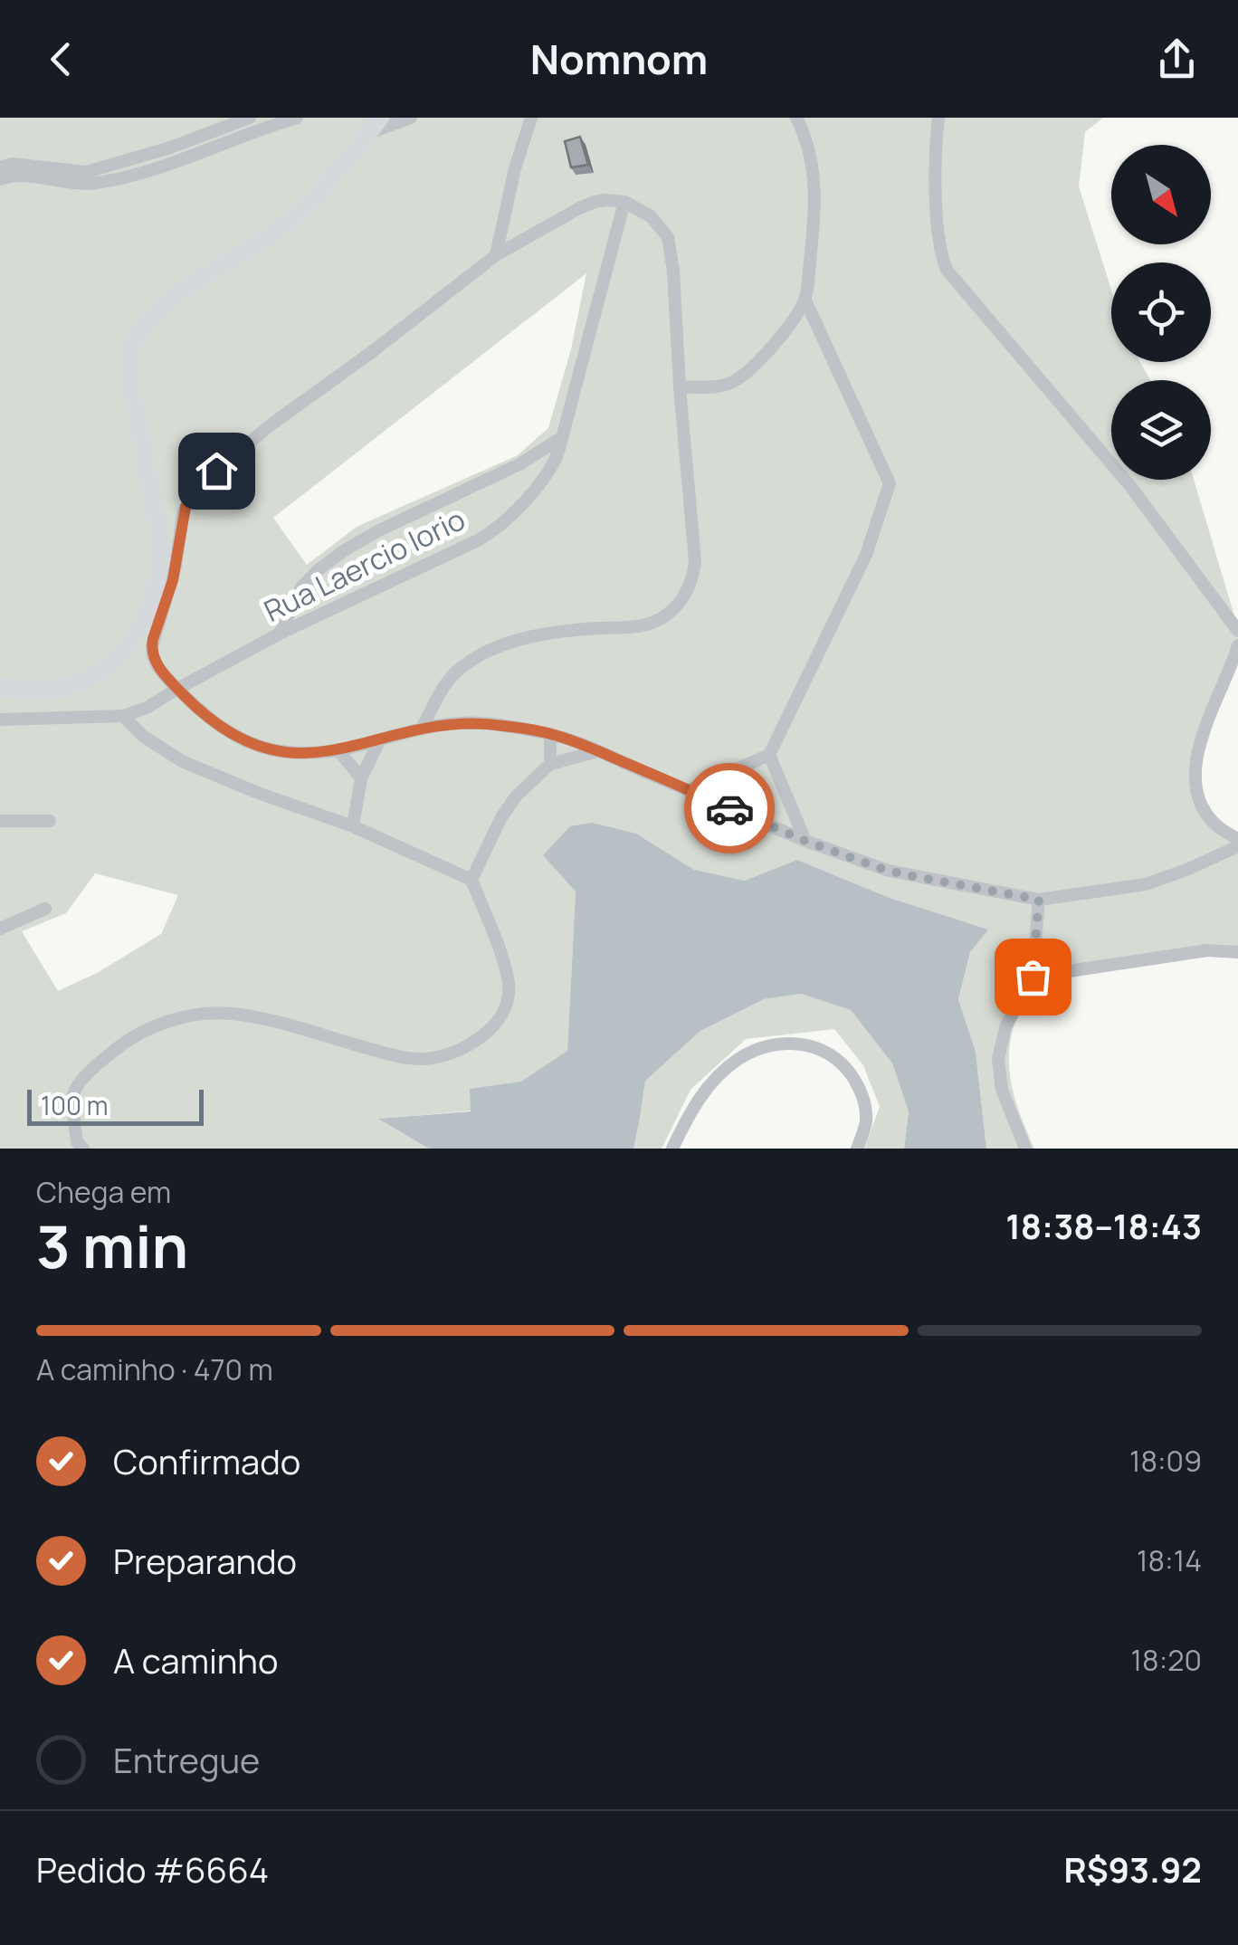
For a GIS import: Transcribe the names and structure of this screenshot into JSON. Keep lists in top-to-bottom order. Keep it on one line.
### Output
{"streets":{"street":["Rua Laercio Iorio"]},"scale_bar":"100 m","north":"bottom right","page":{"header":"Nomnom","scale":"100 m","heading":["3 min","Chega em","18:38–18:43"],"panel":["Pedido #6664","R$93.92"],"bar":"A caminho · 470 m","list":[["Confirmado","18:09"],["Preparando","18:14"],["A caminho","18:20"],"Entregue"]}}
